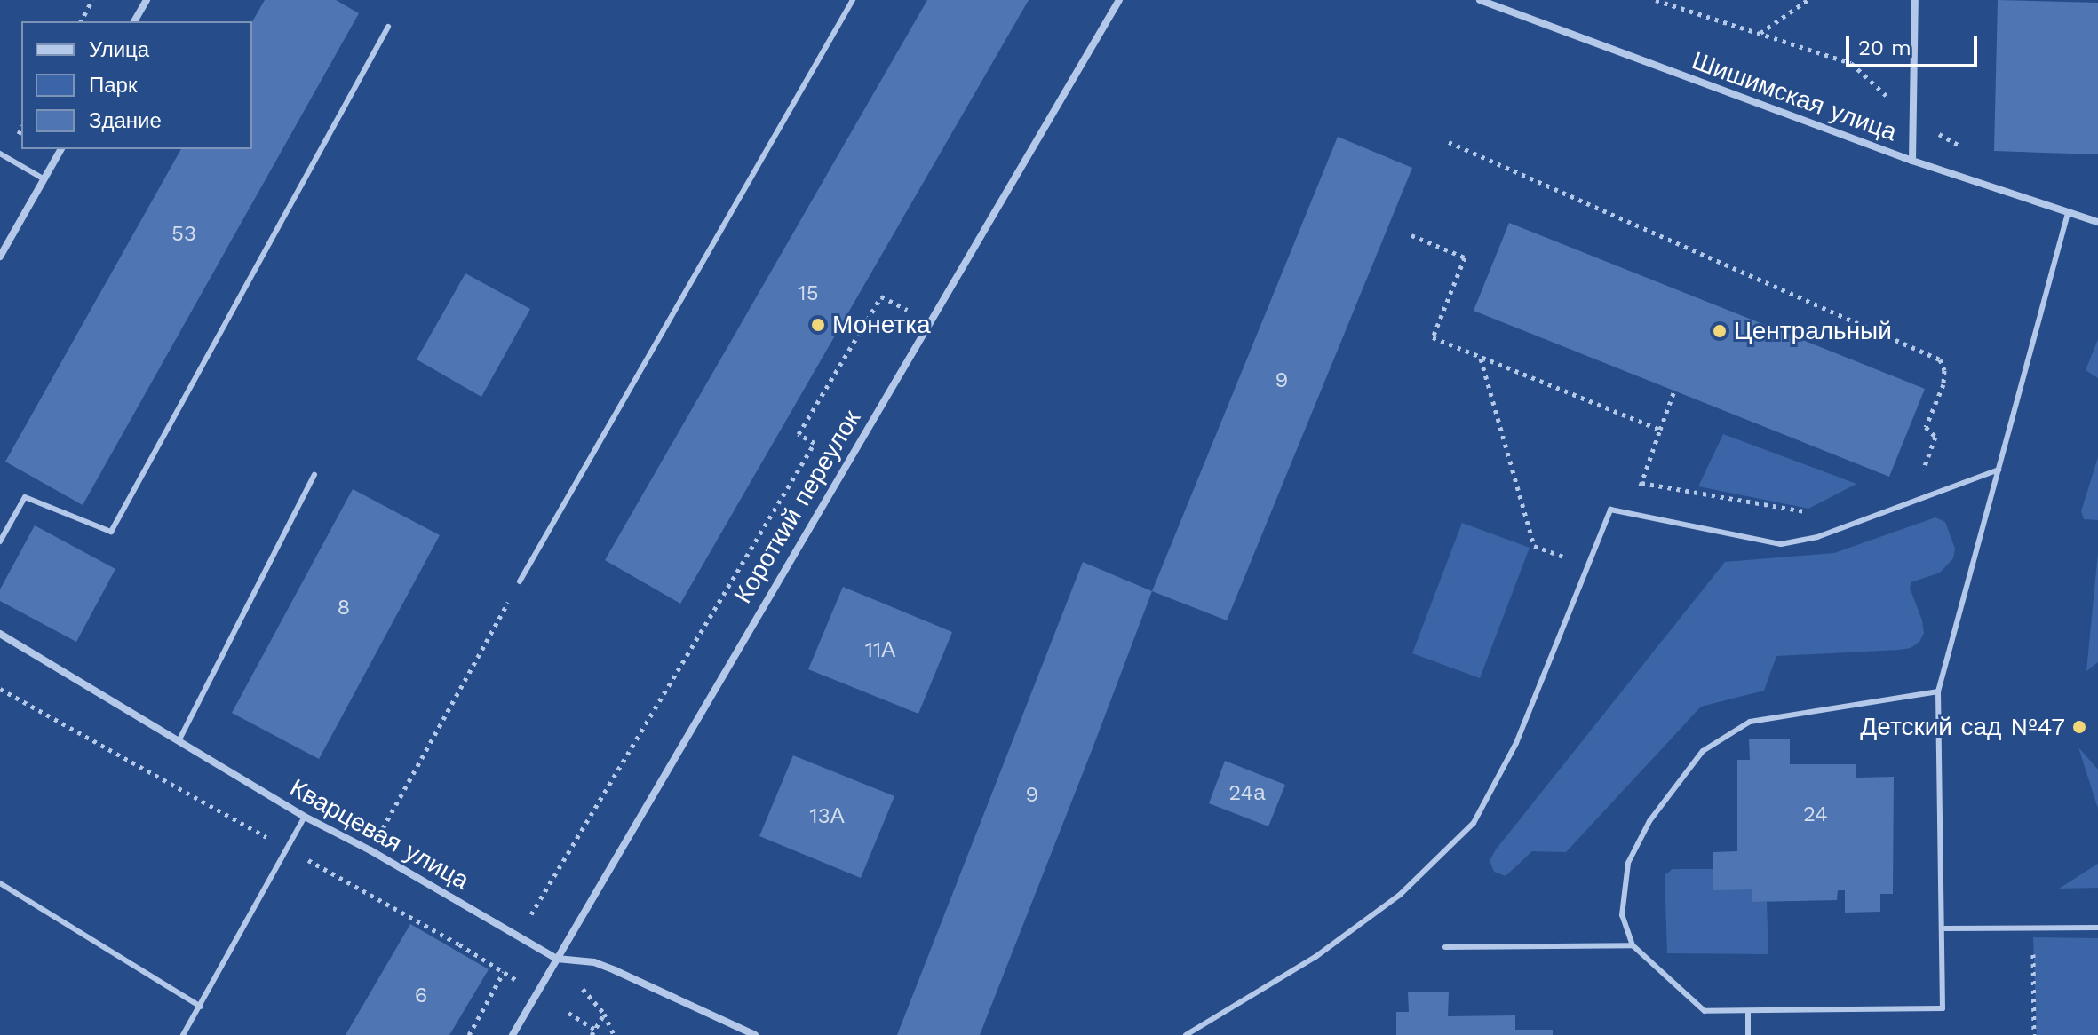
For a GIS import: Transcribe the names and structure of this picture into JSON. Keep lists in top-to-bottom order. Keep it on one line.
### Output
{"streets":{"street":["Шишимская улица","Короткий переулок","Кварцевая улица"]},"crossings":[["Короткий переулок","Кварцевая улица"]],"places":["Монетка","Центральный","Детский сад №47"],"house_numbers":["53","15","9","8","11А","24а","9","24","13А","6"],"legend":["Улица","Парк","Здание"],"scale_bar":"20 m"}
